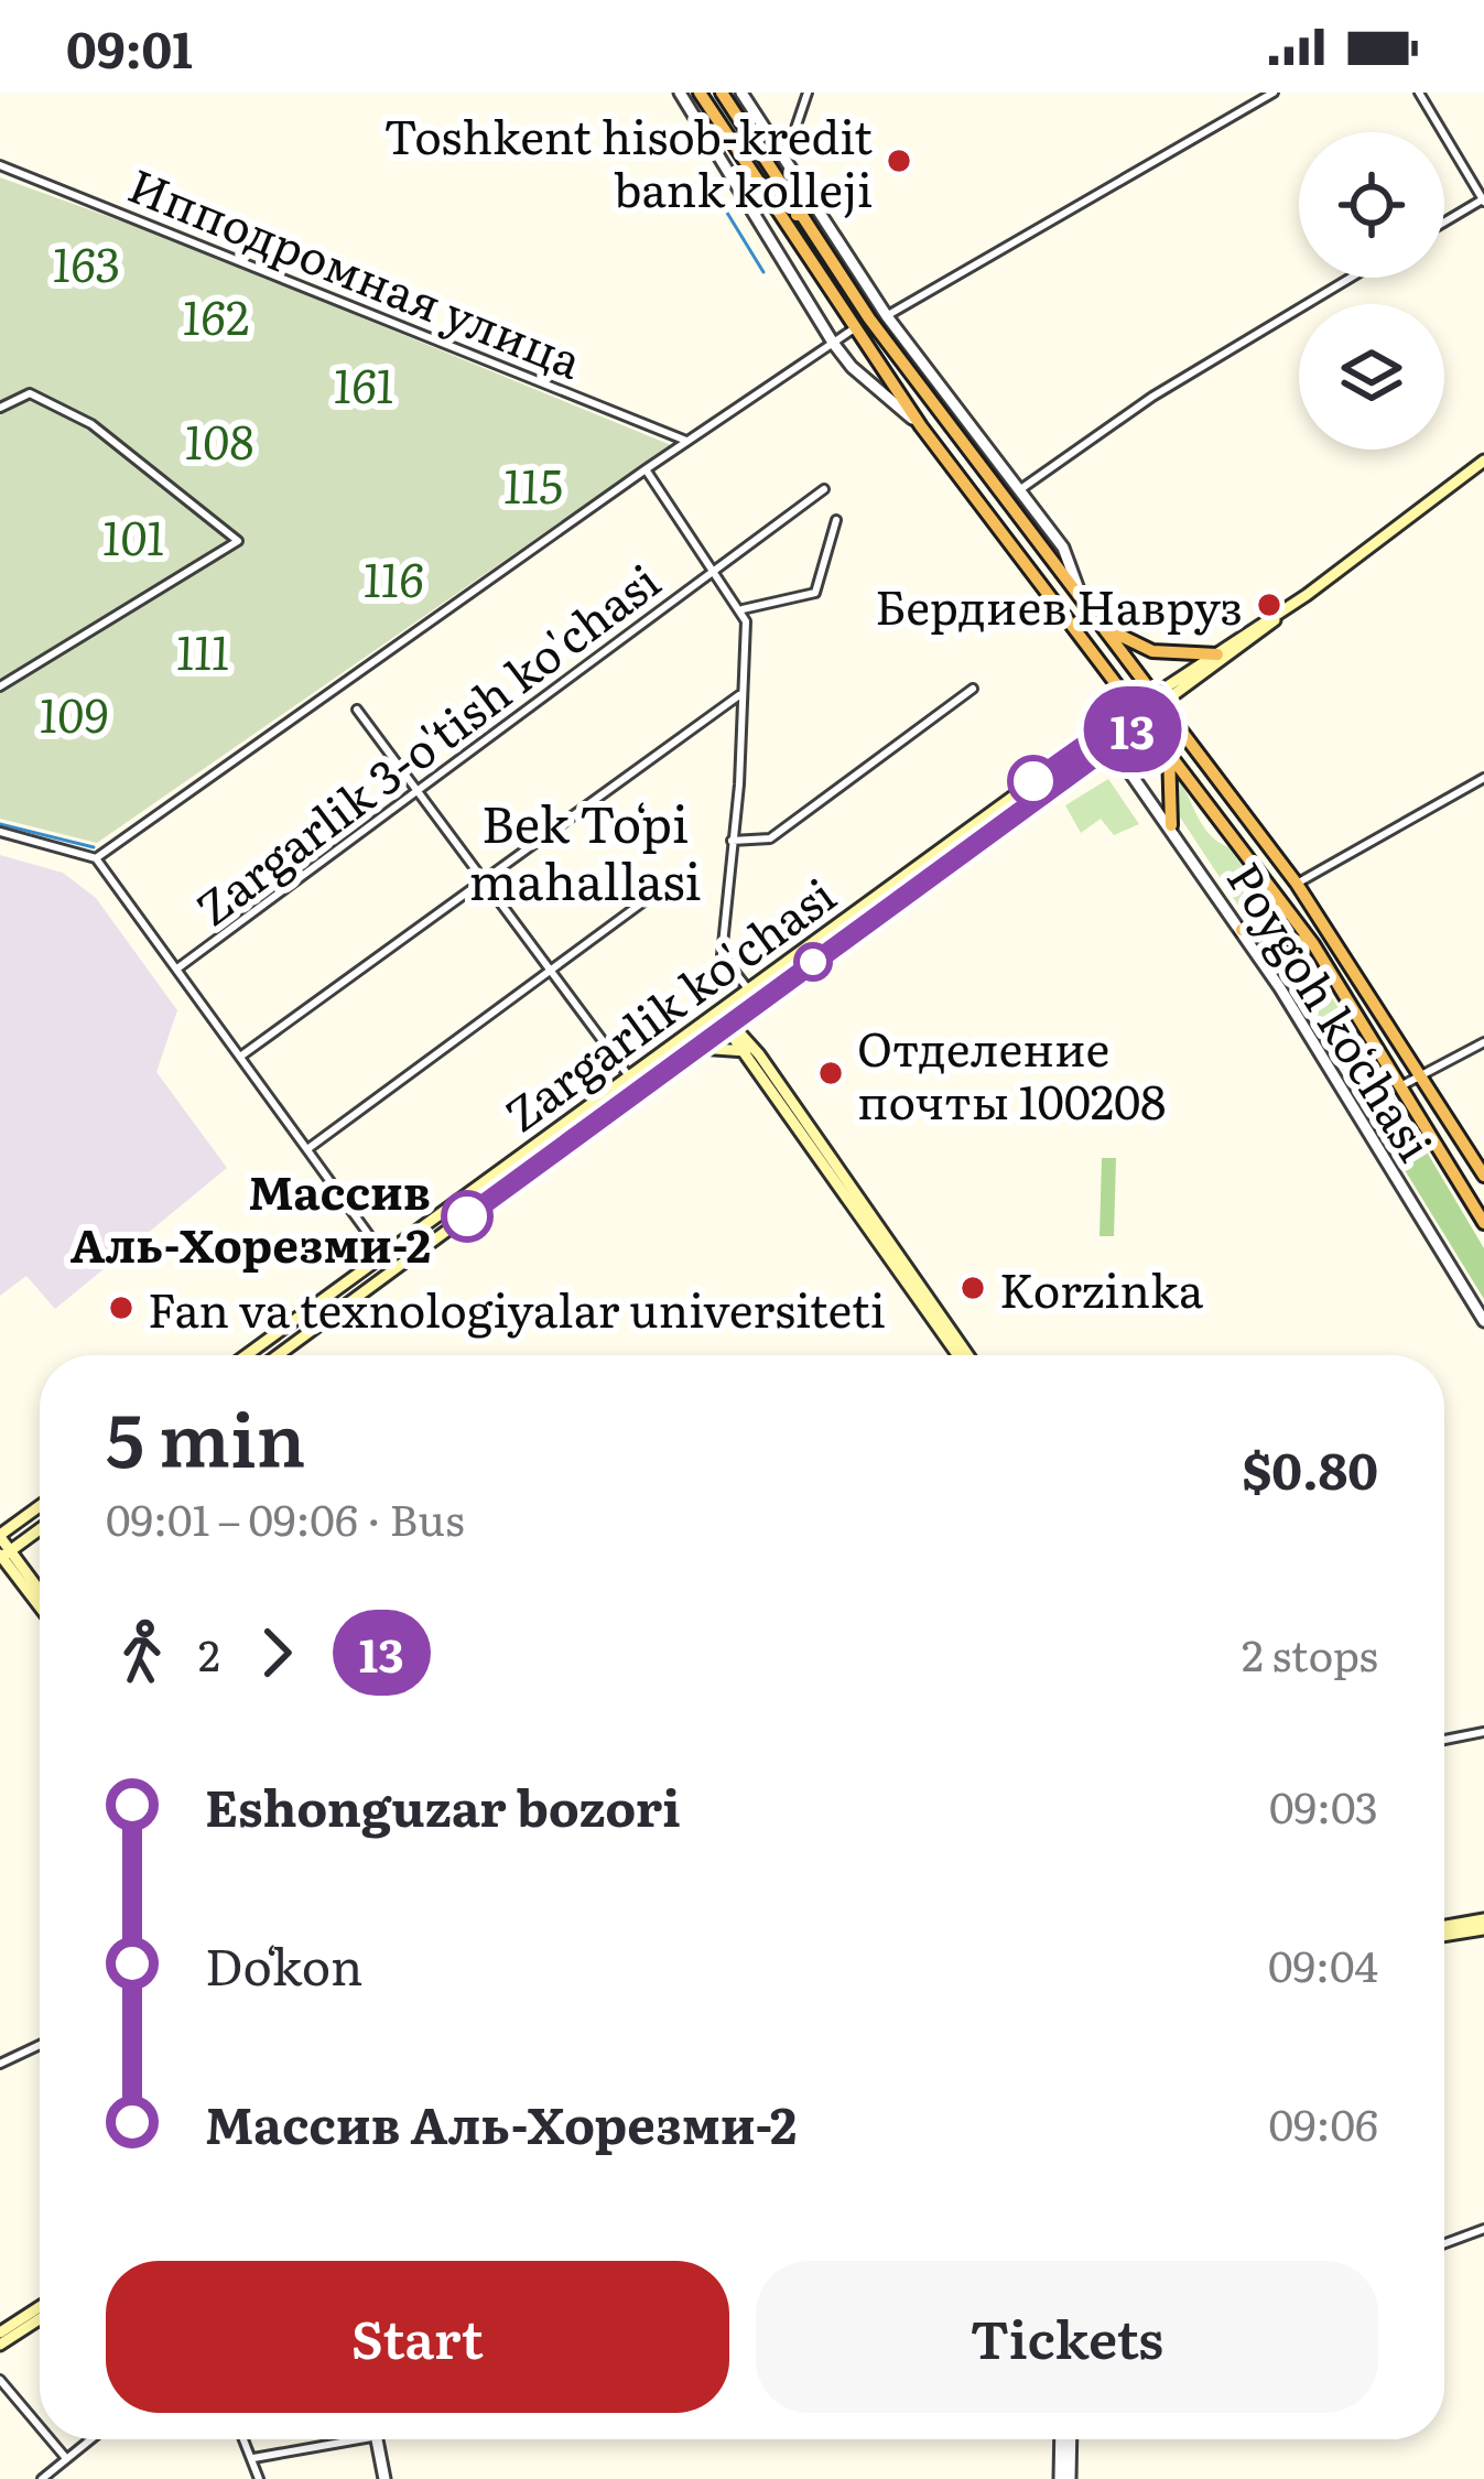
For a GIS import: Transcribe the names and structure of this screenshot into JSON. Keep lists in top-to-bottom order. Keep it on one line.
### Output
{"streets":{"main road":["Zargarlik ko'chasi"],"street":["Ипподромная улица","Zargarlik 3-o'tish ko'chasi","Poygoh koʻchasi"]},"crossings":[["Zargarlik ko'chasi","Poygoh koʻchasi"]],"districts":["Bek Toʻpi mahallasi"],"parks":["163","162","161","108","115","101","116","111","109"],"places":["Toshkent hisob-kredit bank kolleji","Бердиев Навруз","Отделение почты 100208","Массив Аль-Хорезми-2","Korzinka","Fan va texnologiyalar universiteti"],"lines":["bus line 13"],"page":{"status":"09:01","on_map":"13","heading":["5 min","09:01 – 09:06 · Bus","$0.80"],"legs":["2","13","2 stops"],"list":[{"name":"Eshonguzar bozori","value":"09:03"},{"name":"Doʻkon","value":"09:04"},{"name":"Массив Аль-Хорезми-2","value":"09:06"}],"buttons":["Start","Tickets"]}}
